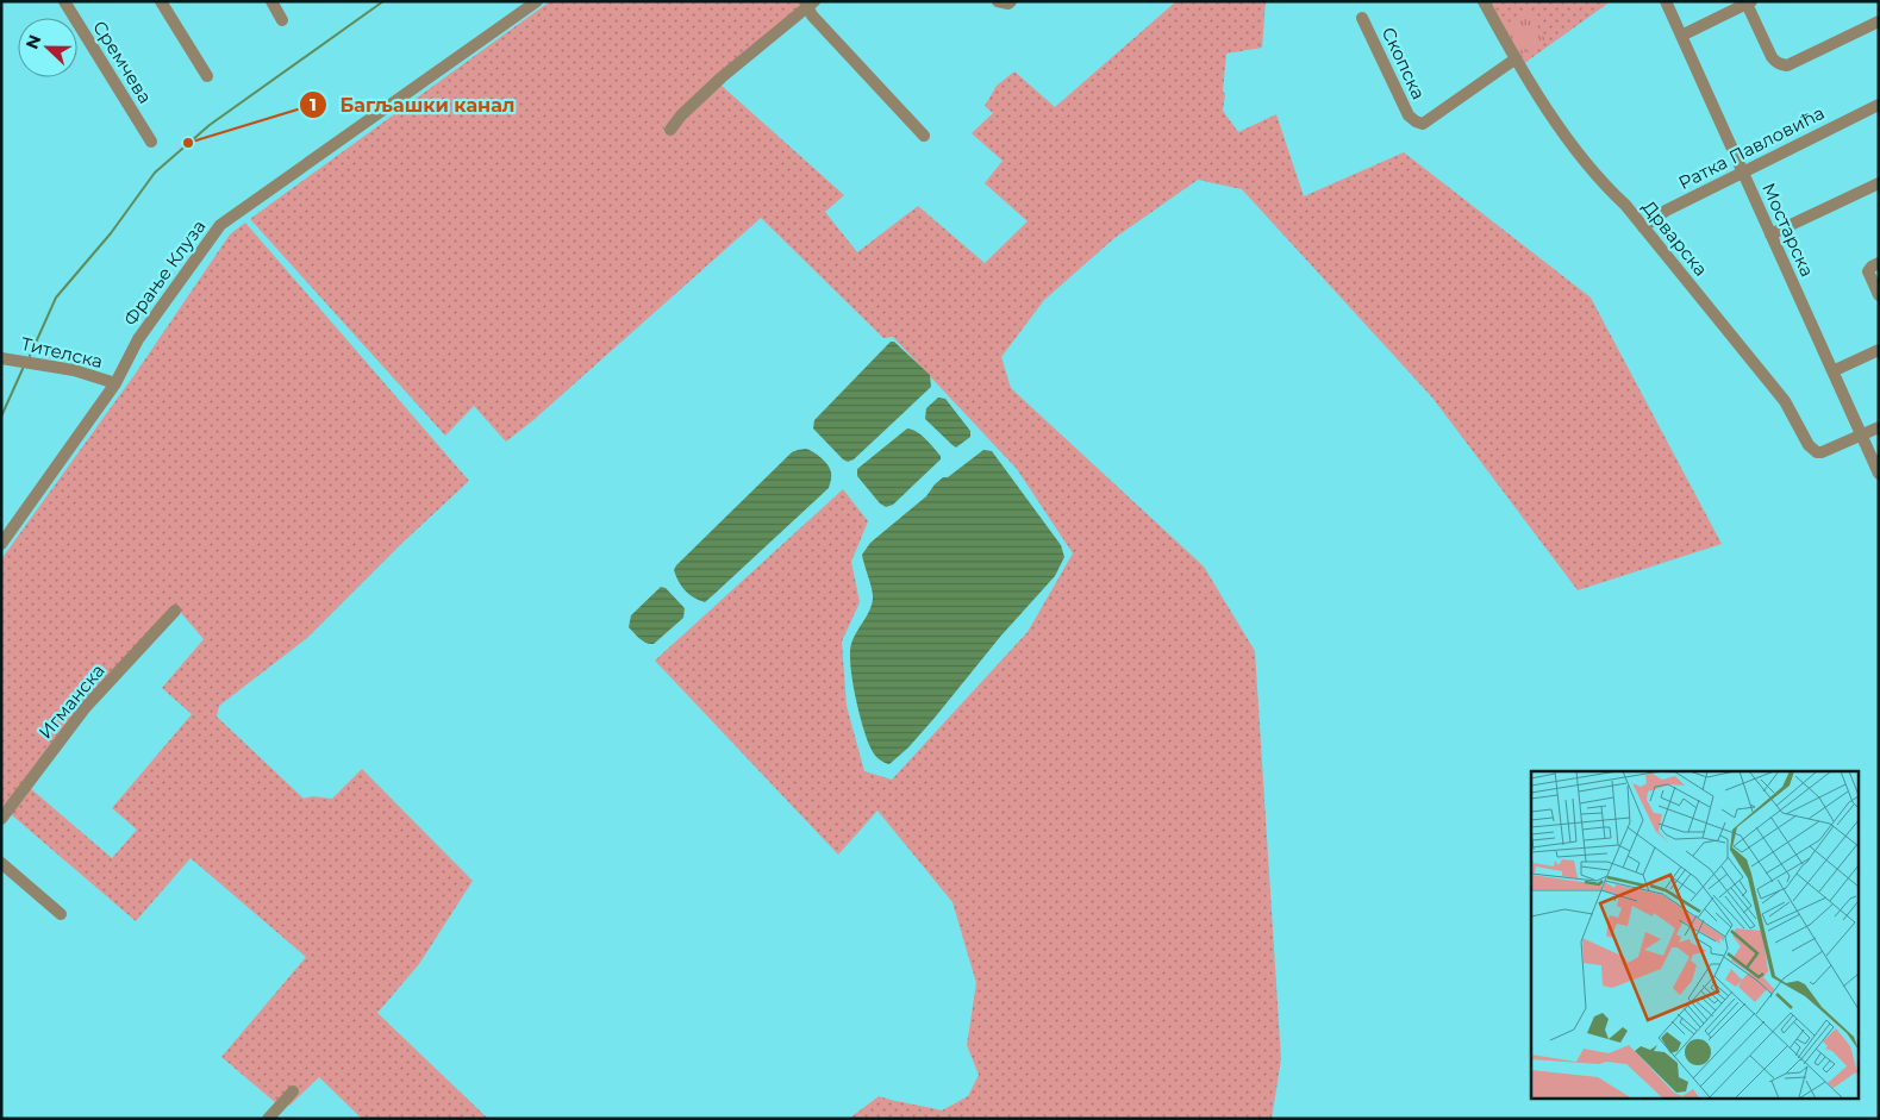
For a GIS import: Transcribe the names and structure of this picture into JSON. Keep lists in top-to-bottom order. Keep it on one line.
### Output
{"streets":{"street":["Сремчева","Скопска","Ратка Павловића","Мостарска","Дрварска","Фрање Клуза","Тителска","Игманска"]},"crossings":[["Скопска","Дрварска"],["Ратка Павловића","Мостарска"],["Ратка Павловића","Дрварска"],["Мостарска","Дрварска"],["Фрање Клуза","Тителска"]],"places":["Багљашки канал"],"north":"left"}
